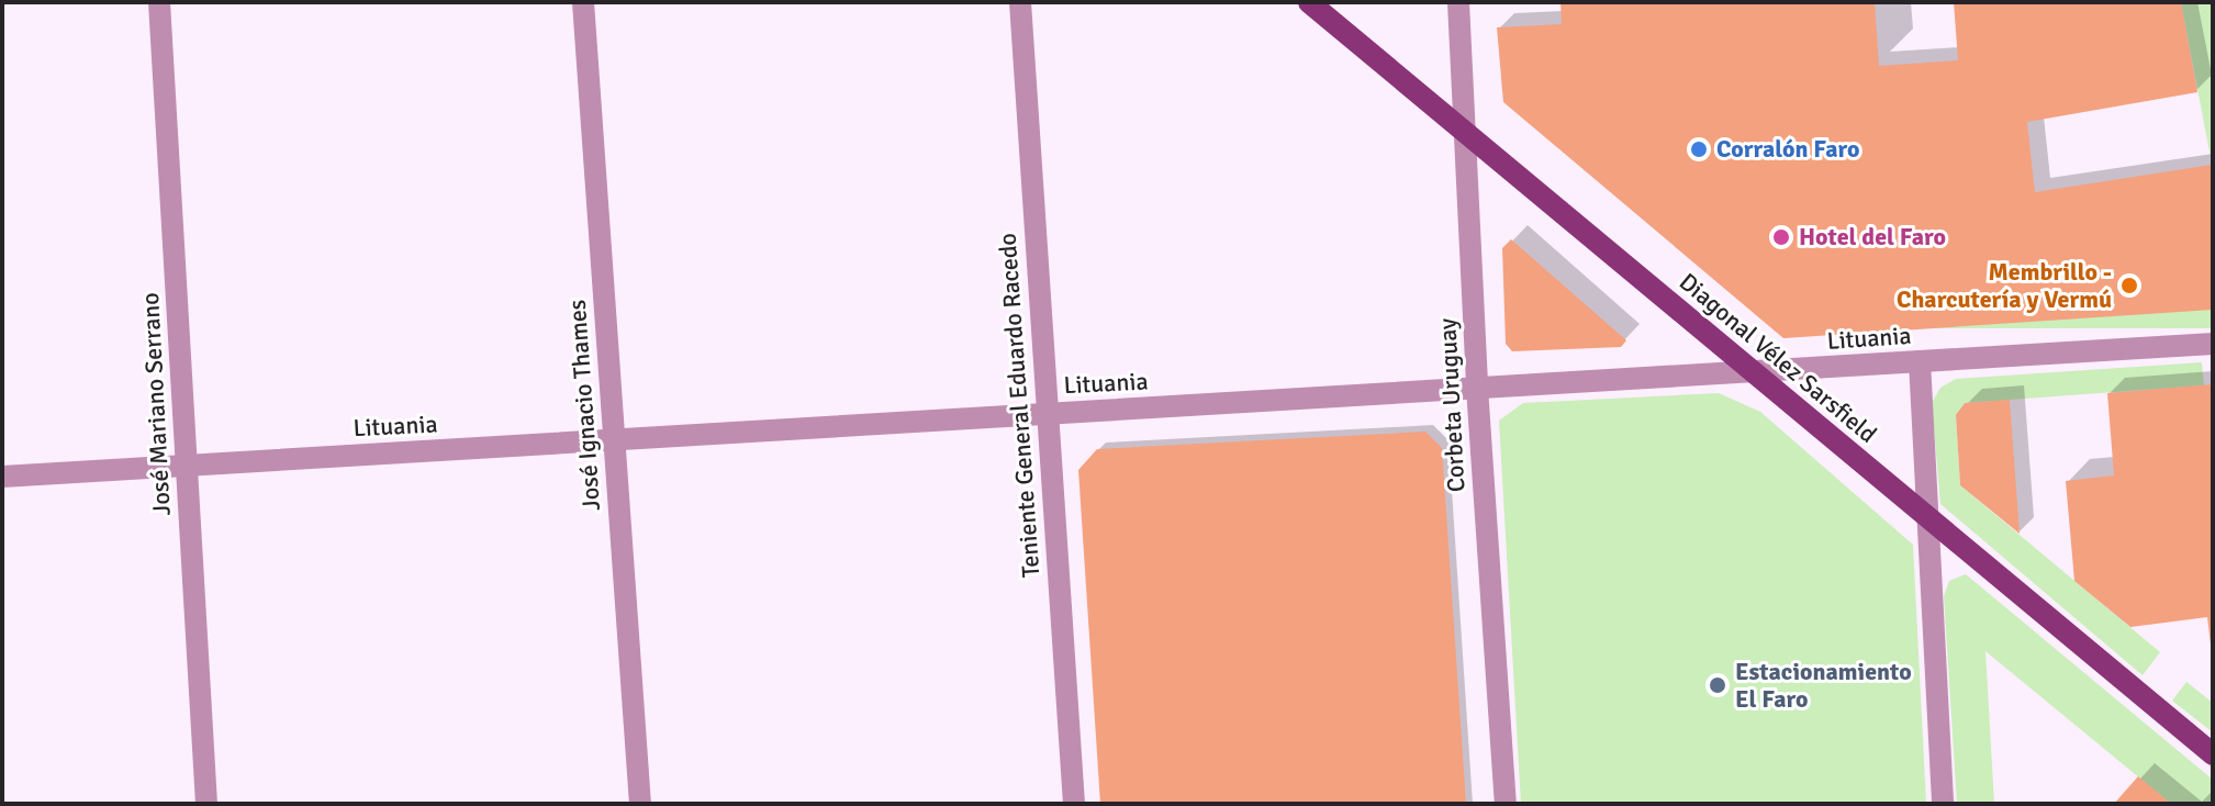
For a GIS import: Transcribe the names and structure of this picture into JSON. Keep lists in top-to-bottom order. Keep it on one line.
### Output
{"streets":{"main road":["Diagonal Vélez Sarsfield"],"street":["Lituania","José Mariano Serrano","José Ignacio Thames","Teniente General Eduardo Racedo","Corbeta Uruguay"]},"crossings":[["Lituania","Diagonal Vélez Sarsfield"],["Lituania","José Mariano Serrano"],["Lituania","José Ignacio Thames"],["Lituania","Teniente General Eduardo Racedo"],["Lituania","Corbeta Uruguay"],["Diagonal Vélez Sarsfield","Corbeta Uruguay"]],"places":["Corralón Faro","Hotel del Faro","Membrillo - Charcutería y Vermú","Estacionamiento El Faro"]}
